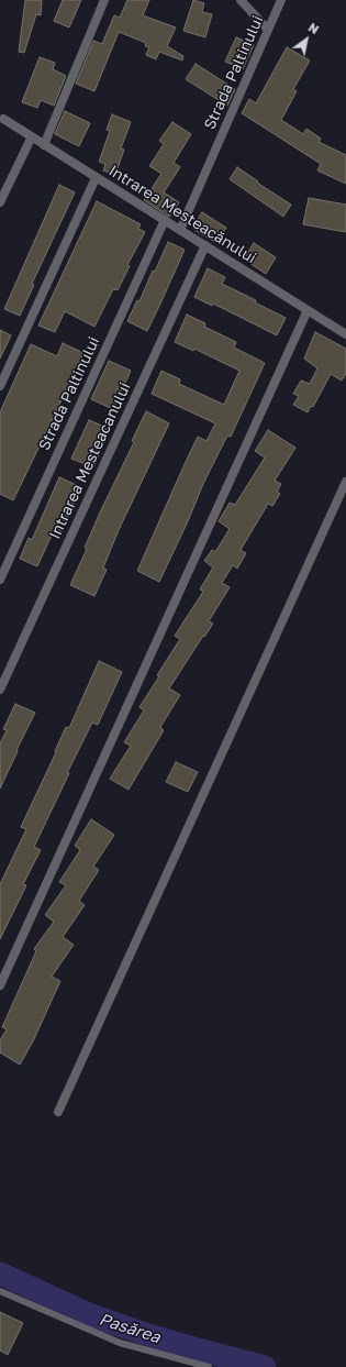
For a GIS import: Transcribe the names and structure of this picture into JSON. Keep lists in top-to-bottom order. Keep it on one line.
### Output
{"streets":{"street":["Strada Paltinului","Intrarea Mesteacănului","Intrarea Mesteacanului"]},"crossings":[["Strada Paltinului","Intrarea Mesteacănului"],["Intrarea Mesteacănului","Intrarea Mesteacanului"]],"water":["Pasărea"],"north":"top right"}
